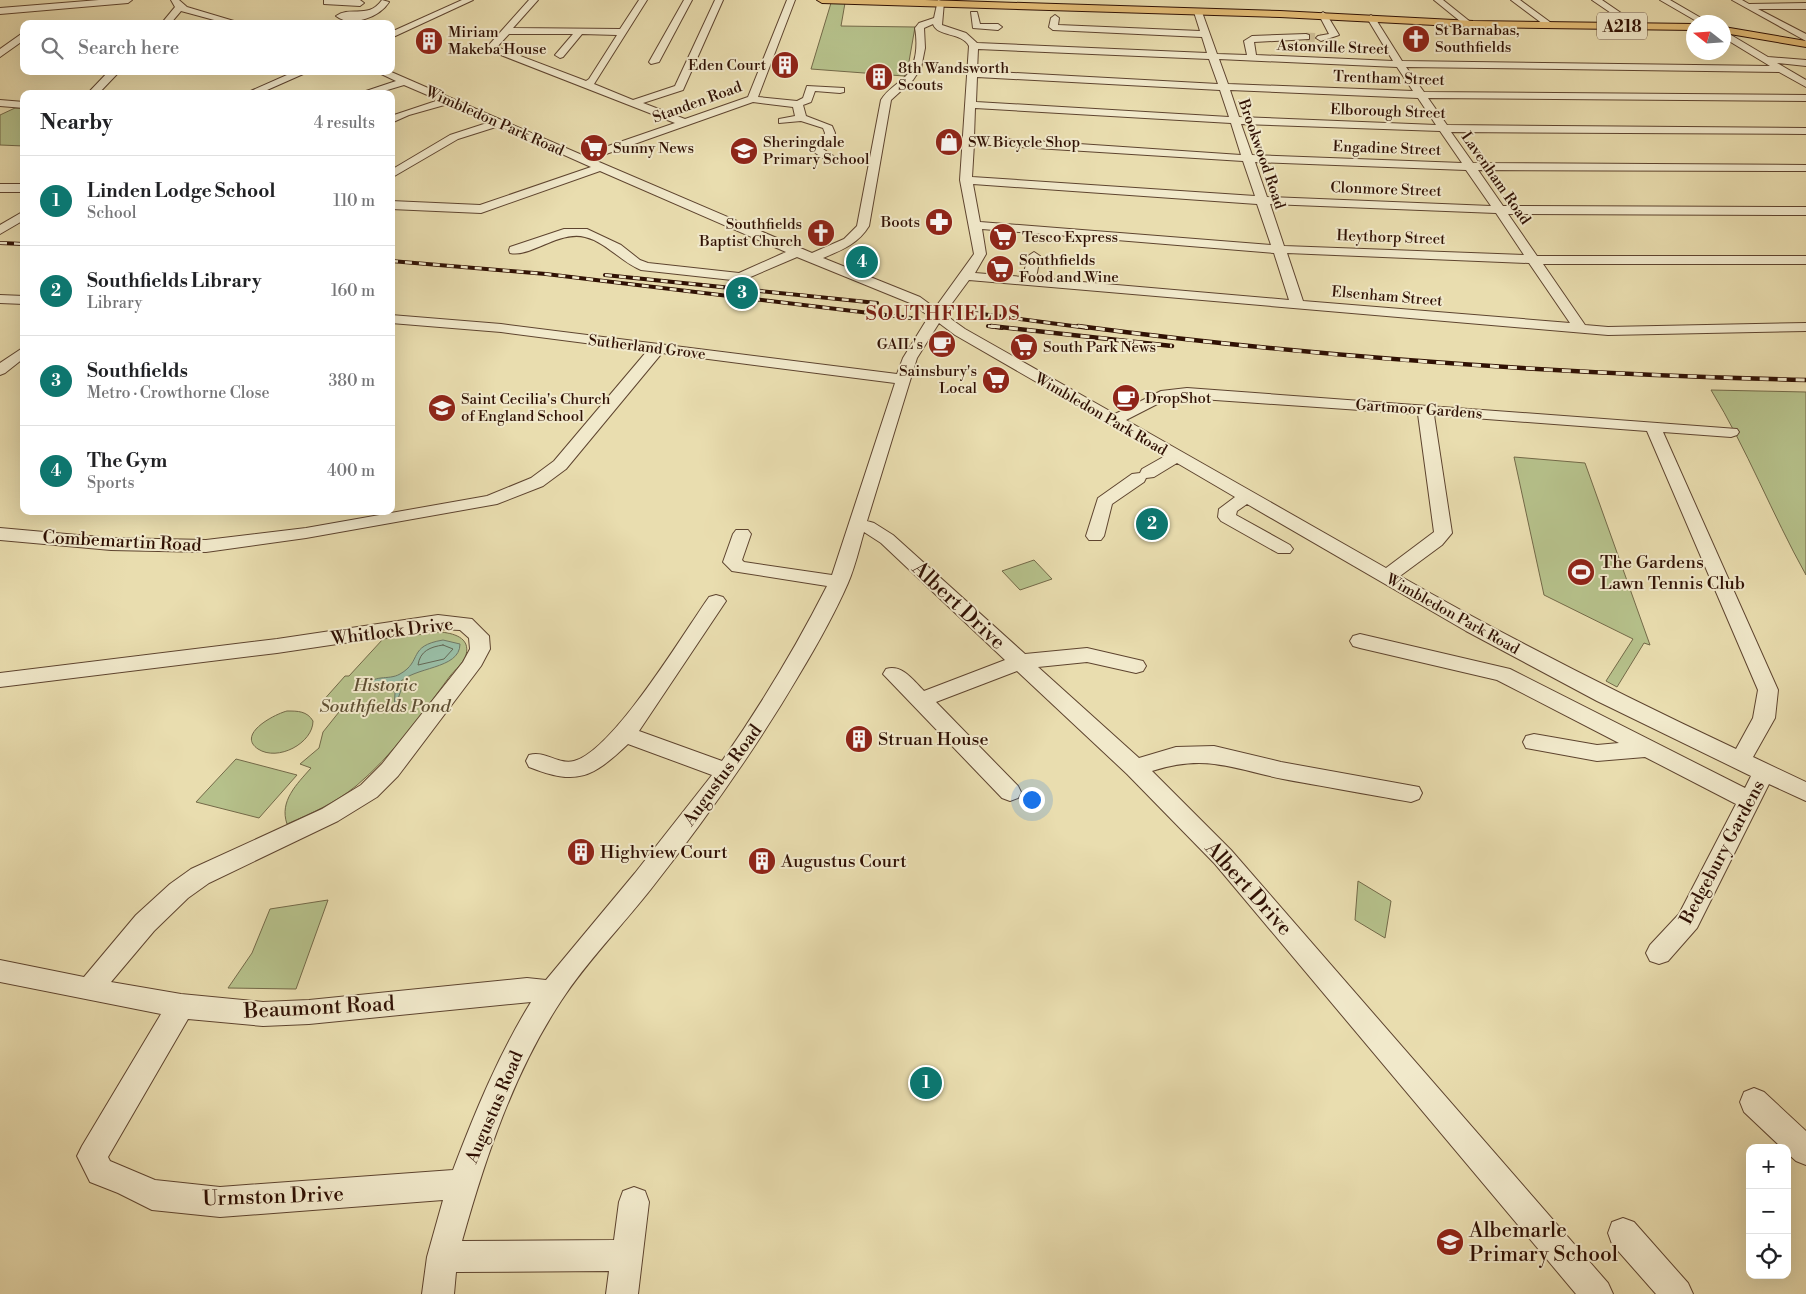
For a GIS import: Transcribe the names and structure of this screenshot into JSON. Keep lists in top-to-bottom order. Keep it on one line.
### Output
{"streets":{"main road":["A218"],"street":["Astonville Street","Trentham Street","Standen Road","Elborough Street","Wimbledon Park Road","Engadine Street","Brookwood Road","Lavenham Road","Clonmore Street","Heythorp Street","Elsenham Street","Sutherland Grove","Gartmoor Gardens","Combemartin Road","Albert Drive","Whitlock Drive","Augustus Road","Bedgebury Gardens","Beaumont Road","Urmston Drive"]},"crossings":[["A218","Brookwood Road"],["A218","Lavenham Road"],["Astonville Street","Brookwood Road"],["Astonville Street","Lavenham Road"],["Astonville Street","Augustus Road"],["Trentham Street","Brookwood Road"],["Trentham Street","Lavenham Road"],["Trentham Street","Augustus Road"],["Standen Road","Wimbledon Park Road"],["Elborough Street","Brookwood Road"],["Elborough Street","Lavenham Road"],["Elborough Street","Augustus Road"],["Wimbledon Park Road","Gartmoor Gardens"],["Wimbledon Park Road","Augustus Road"],["Wimbledon Park Road","Bedgebury Gardens"],["Engadine Street","Brookwood Road"],["Engadine Street","Lavenham Road"],["Engadine Street","Augustus Road"],["Brookwood Road","Clonmore Street"],["Brookwood Road","Heythorp Street"],["Brookwood Road","Elsenham Street"],["Lavenham Road","Clonmore Street"],["Lavenham Road","Heythorp Street"],["Lavenham Road","Elsenham Street"],["Clonmore Street","Augustus Road"],["Heythorp Street","Augustus Road"],["Elsenham Street","Augustus Road"],["Sutherland Grove","Combemartin Road"],["Sutherland Grove","Augustus Road"],["Albert Drive","Augustus Road"],["Whitlock Drive","Beaumont Road"],["Augustus Road","Beaumont Road"],["Augustus Road","Urmston Drive"],["Beaumont Road","Urmston Drive"]],"districts":["SOUTHFIELDS"],"parks":["Historic Southfields Pond"],"places":{"church":["St Barnabas, Southfields","Southfields Baptist Church"],"building":["Miriam Makeba House","Eden Court","8th Wandsworth Scouts","Struan House","Highview Court","Augustus Court"],"shop":["SW Bicycle Shop"],"supermarket":["Sunny News","Tesco Express","Southfields Food and Wine","South Park News","Sainsbury's Local"],"school or university":["Sheringdale Primary School","Saint Cecilia's Church of England School","Albemarle Primary School"],"pharmacy":["Boots"],"cafe":["GAIL's","DropShot"],"sports":["The Gardens Lawn Tennis Club"]},"north":"left","page":{"search":"Search here","heading":["Nearby","4 results"],"list":[{"mark":"1","name":"Linden Lodge School","note":"School","value":"110 m"},{"mark":"2","name":"Southfields Library","note":"Library","value":"160 m"},{"mark":"3","name":"Southfields","note":"Metro · Crowthorne Close","value":"380 m"},{"mark":"4","name":"The Gym","note":"Sports","value":"400 m"}],"pins":["4","3","2","1"],"map_buttons":["+","−"]}}
